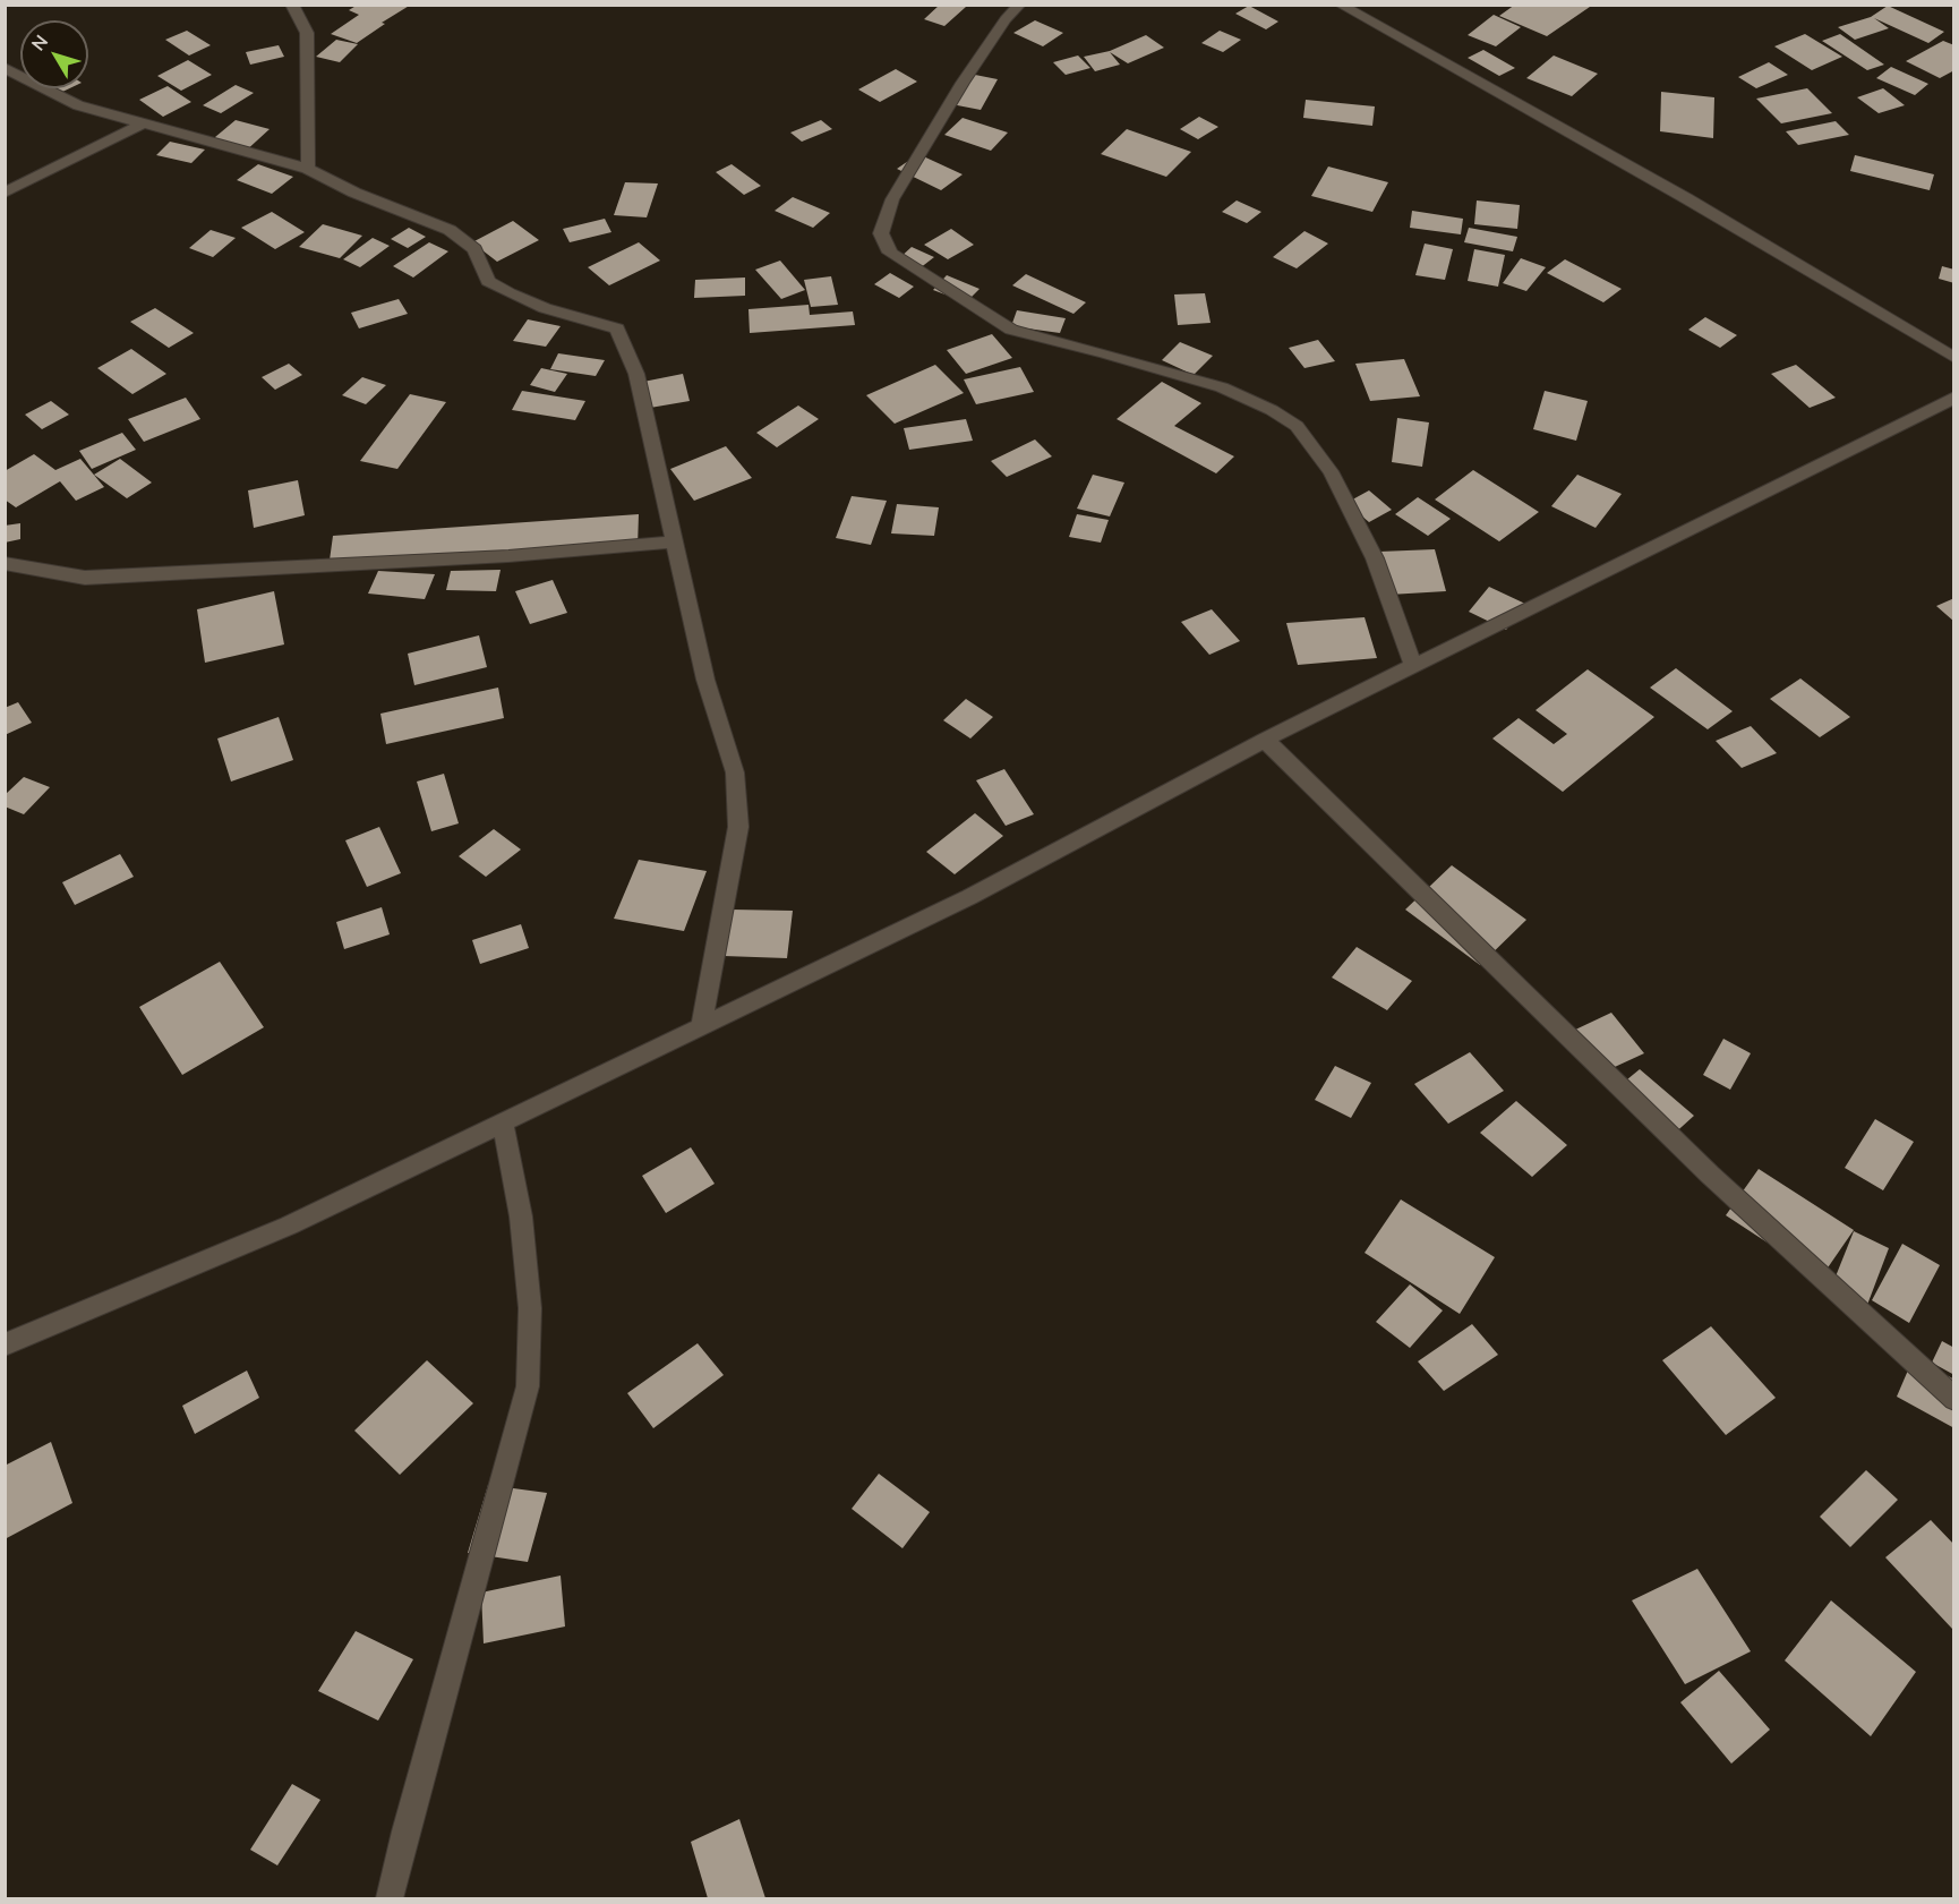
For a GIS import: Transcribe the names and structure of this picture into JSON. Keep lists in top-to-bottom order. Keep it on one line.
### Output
{"north":"top left"}
